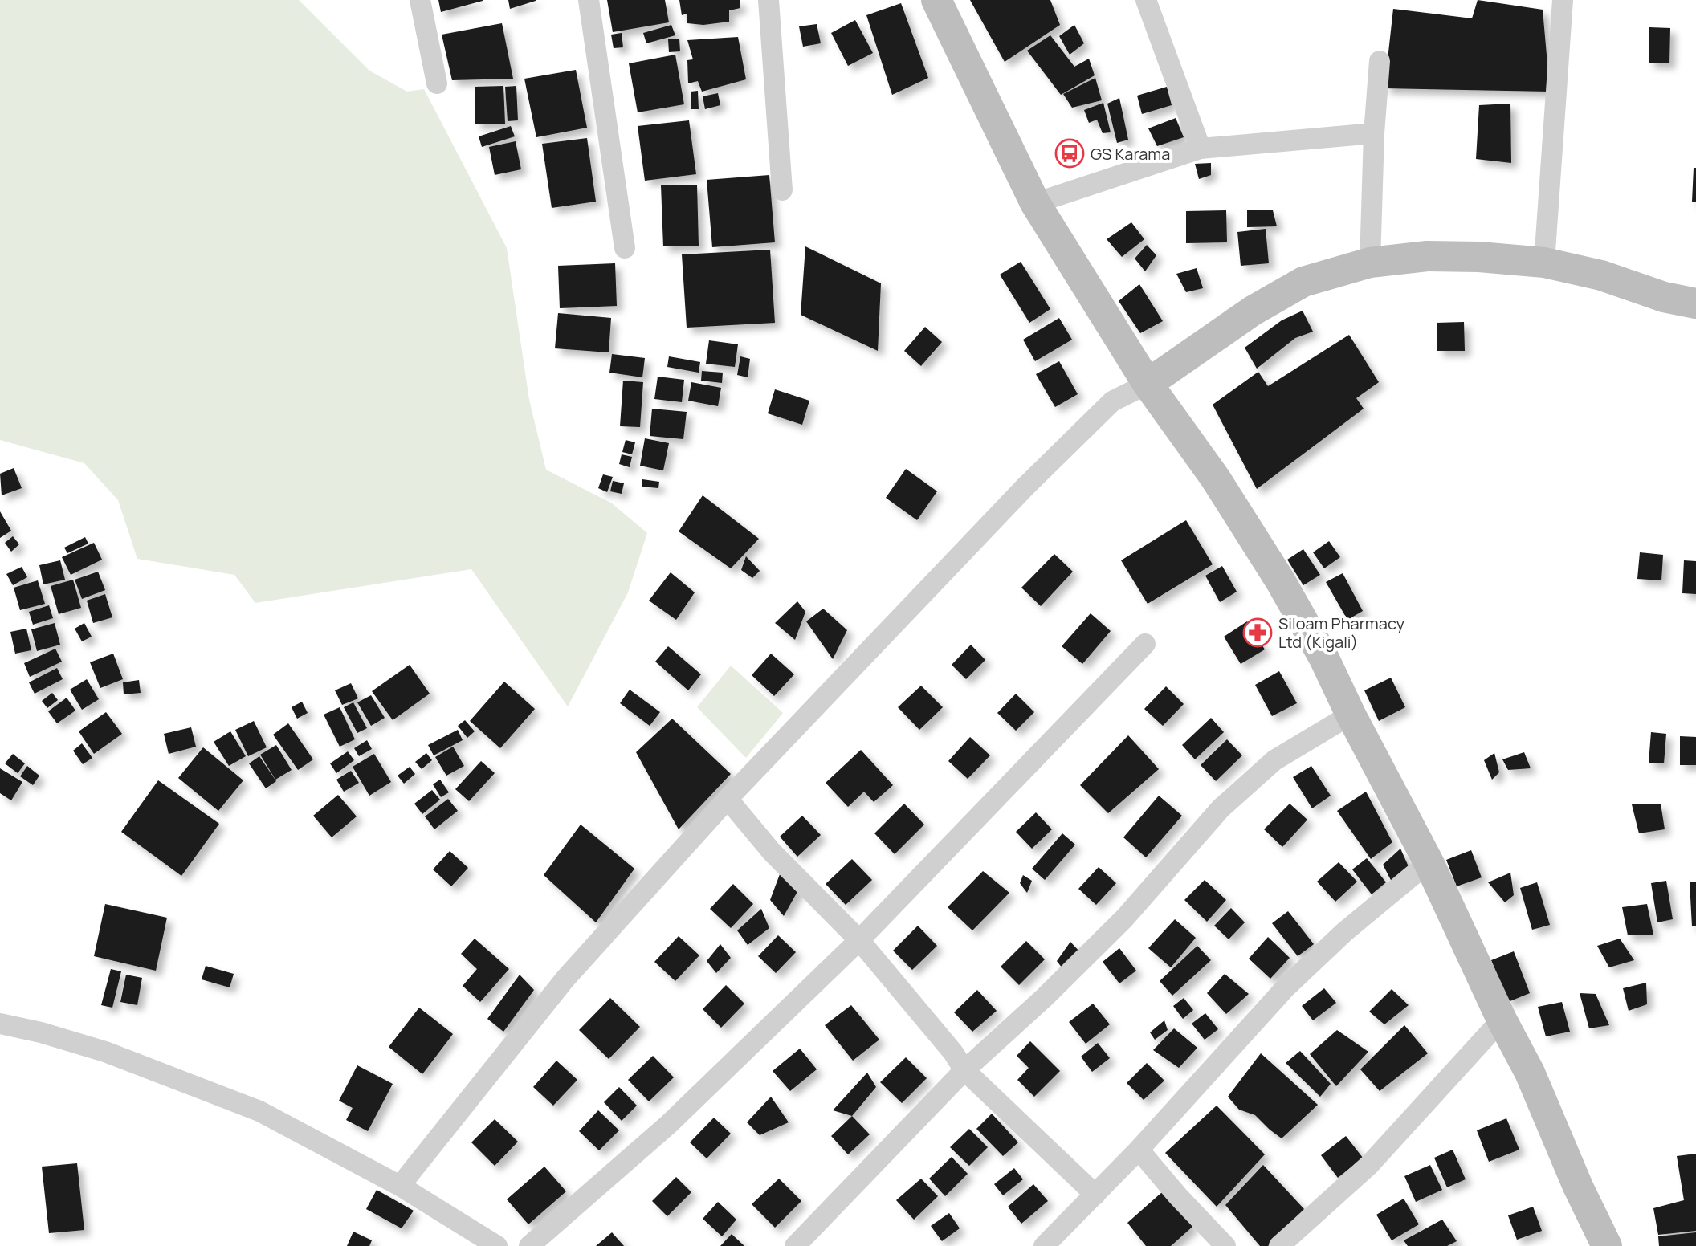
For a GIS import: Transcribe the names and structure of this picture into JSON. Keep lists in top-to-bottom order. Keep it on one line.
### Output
{"places":{"bus stop":["GS Karama"],"pharmacy":["Siloam Pharmacy Ltd (Kigali)"]}}
